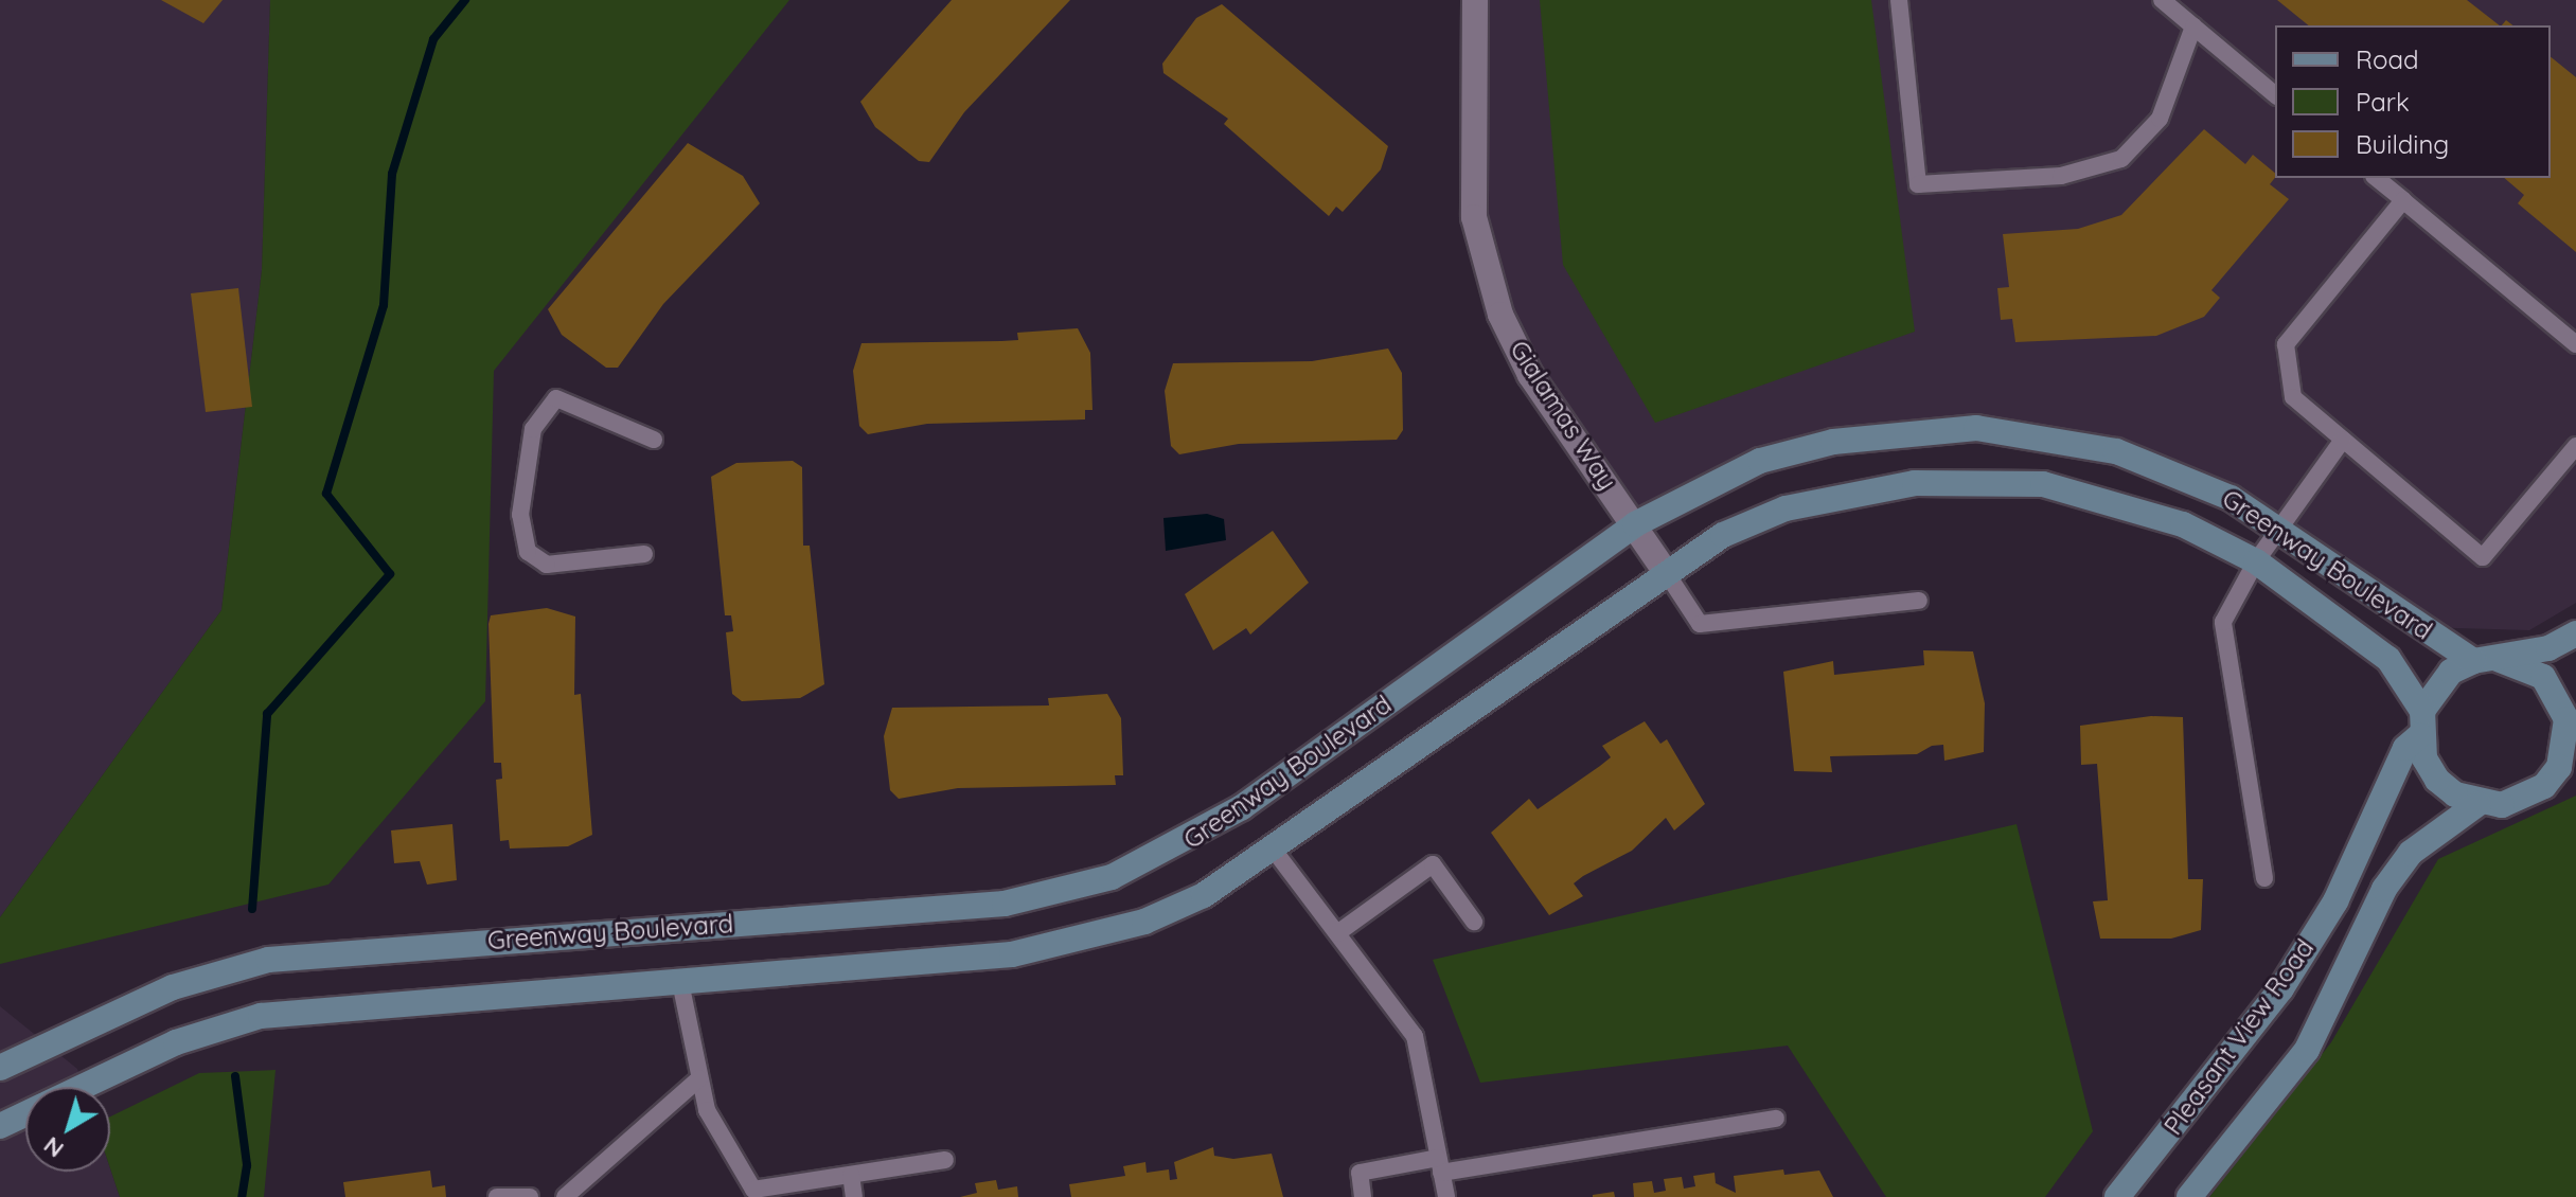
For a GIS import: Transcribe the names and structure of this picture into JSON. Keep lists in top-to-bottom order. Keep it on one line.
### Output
{"streets":{"street":["Gialamas Way","Greenway Boulevard","Pleasant View Road"]},"crossings":[["Gialamas Way","Greenway Boulevard"],["Greenway Boulevard","Pleasant View Road"]],"legend":["Road","Park","Building"],"north":"bottom left"}
